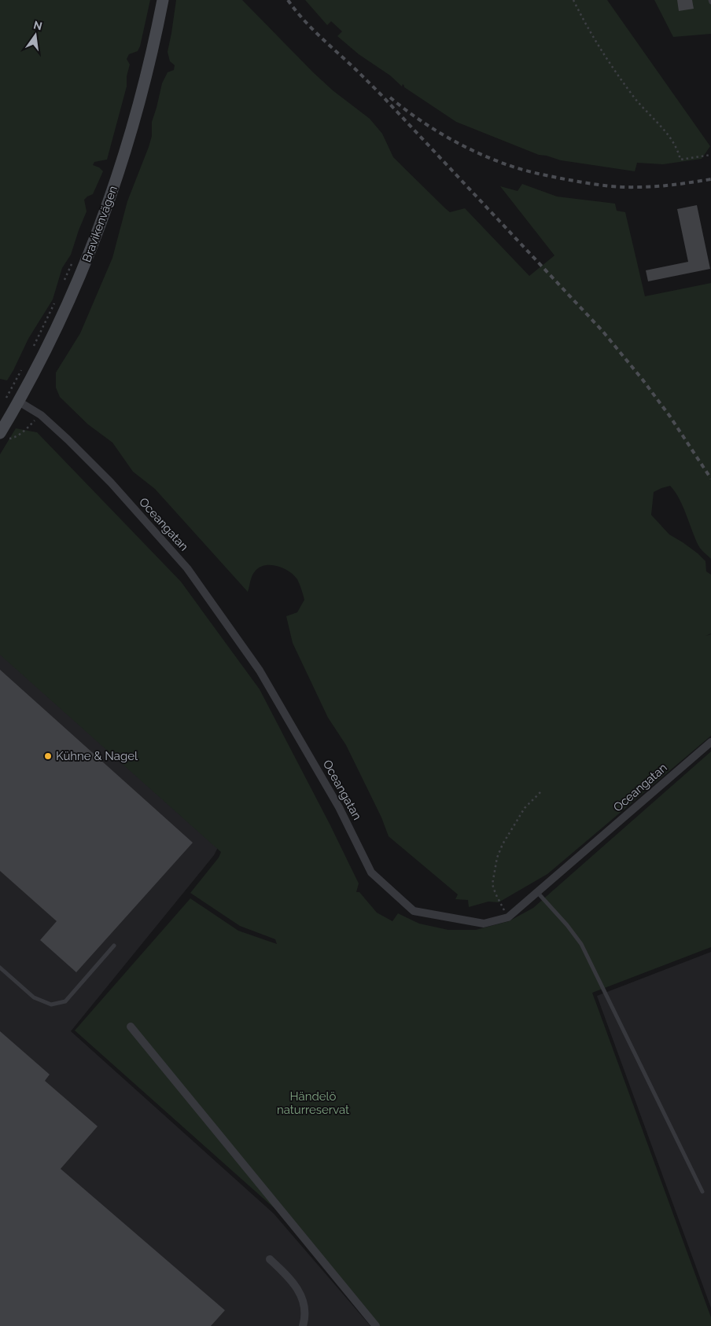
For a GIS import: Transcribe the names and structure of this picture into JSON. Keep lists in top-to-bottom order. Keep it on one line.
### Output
{"streets":{"street":["Bravikenvägen","Oceangatan"]},"crossings":[["Bravikenvägen","Oceangatan"]],"parks":["Händelö naturreservat"],"places":["Kühne & Nagel"],"north":"top"}
